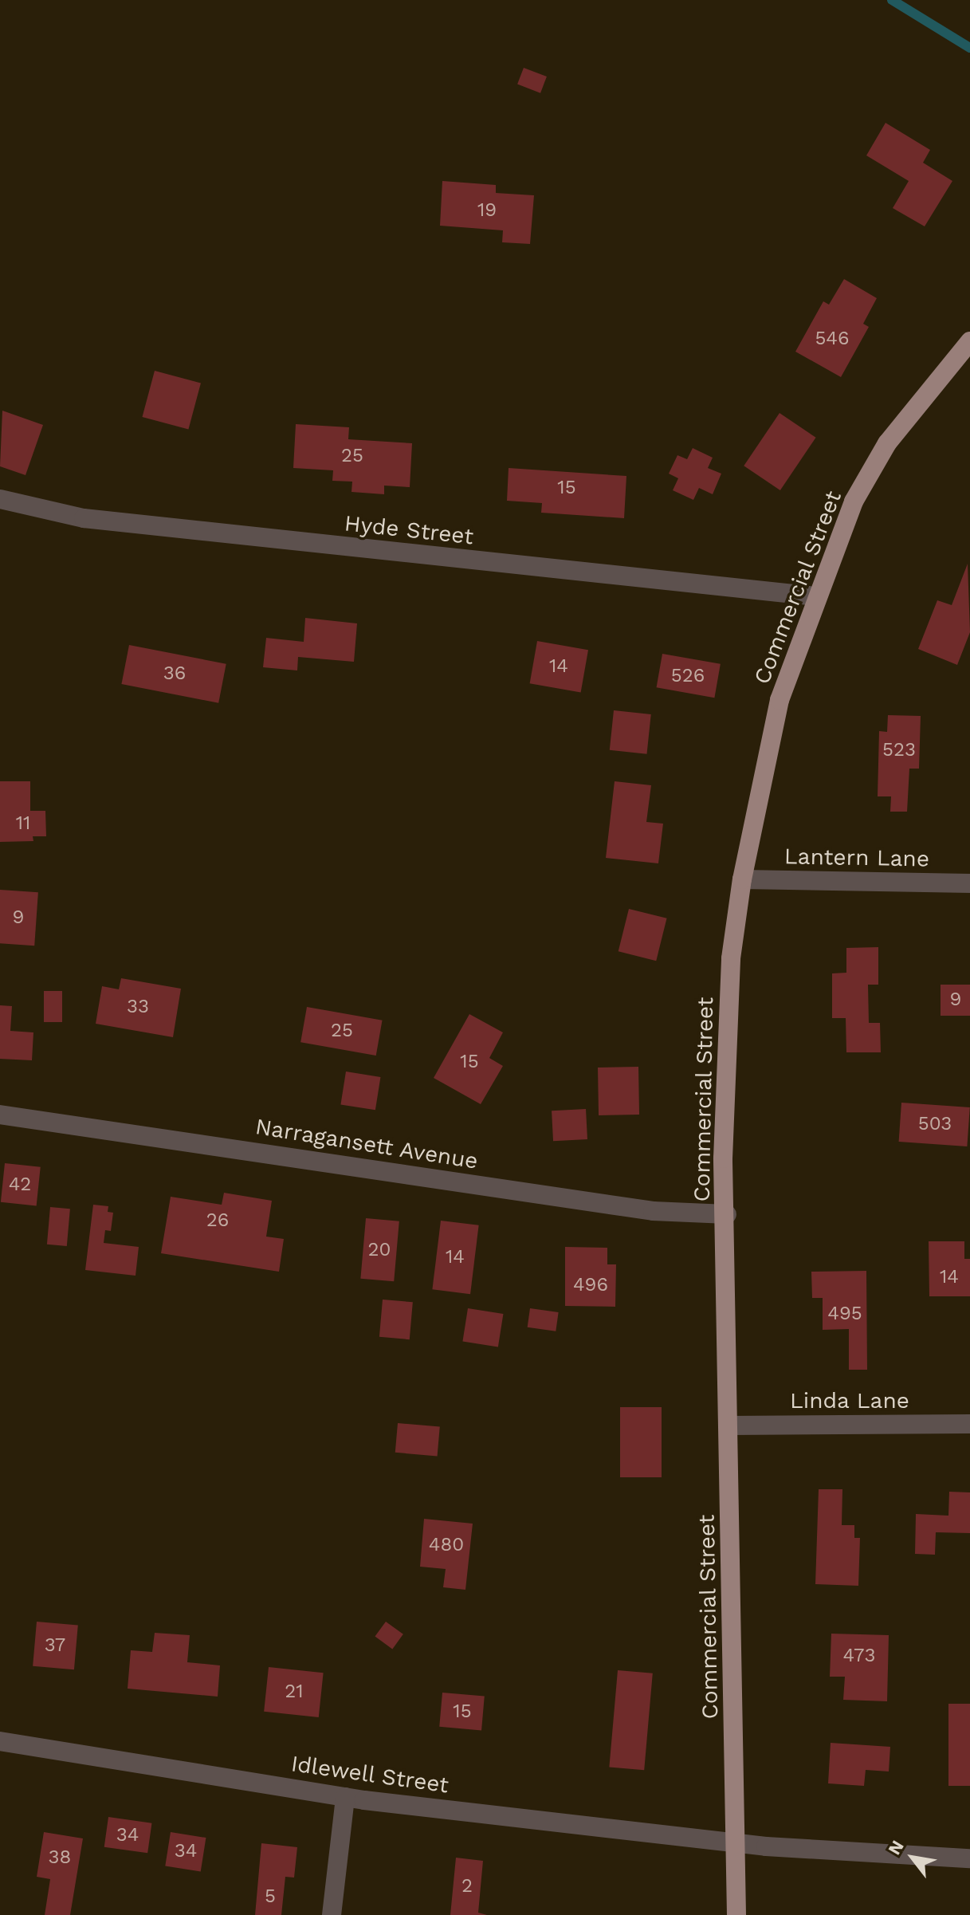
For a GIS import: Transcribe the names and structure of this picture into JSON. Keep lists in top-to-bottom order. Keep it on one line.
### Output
{"streets":{"main road":["Commercial Street"],"street":["Hyde Street","Lantern Lane","Narragansett Avenue","Linda Lane","Idlewell Street"]},"crossings":[["Hyde Street","Commercial Street"],["Commercial Street","Lantern Lane"],["Commercial Street","Narragansett Avenue"],["Commercial Street","Linda Lane"],["Commercial Street","Idlewell Street"]],"house_numbers":["19","546","25","15","14","36","526","523","11","9","9","33","25","15","503","42","26","20","14","14","496","495","480","37","473","21","15","34","34","38","2","5"],"north":"top left"}
